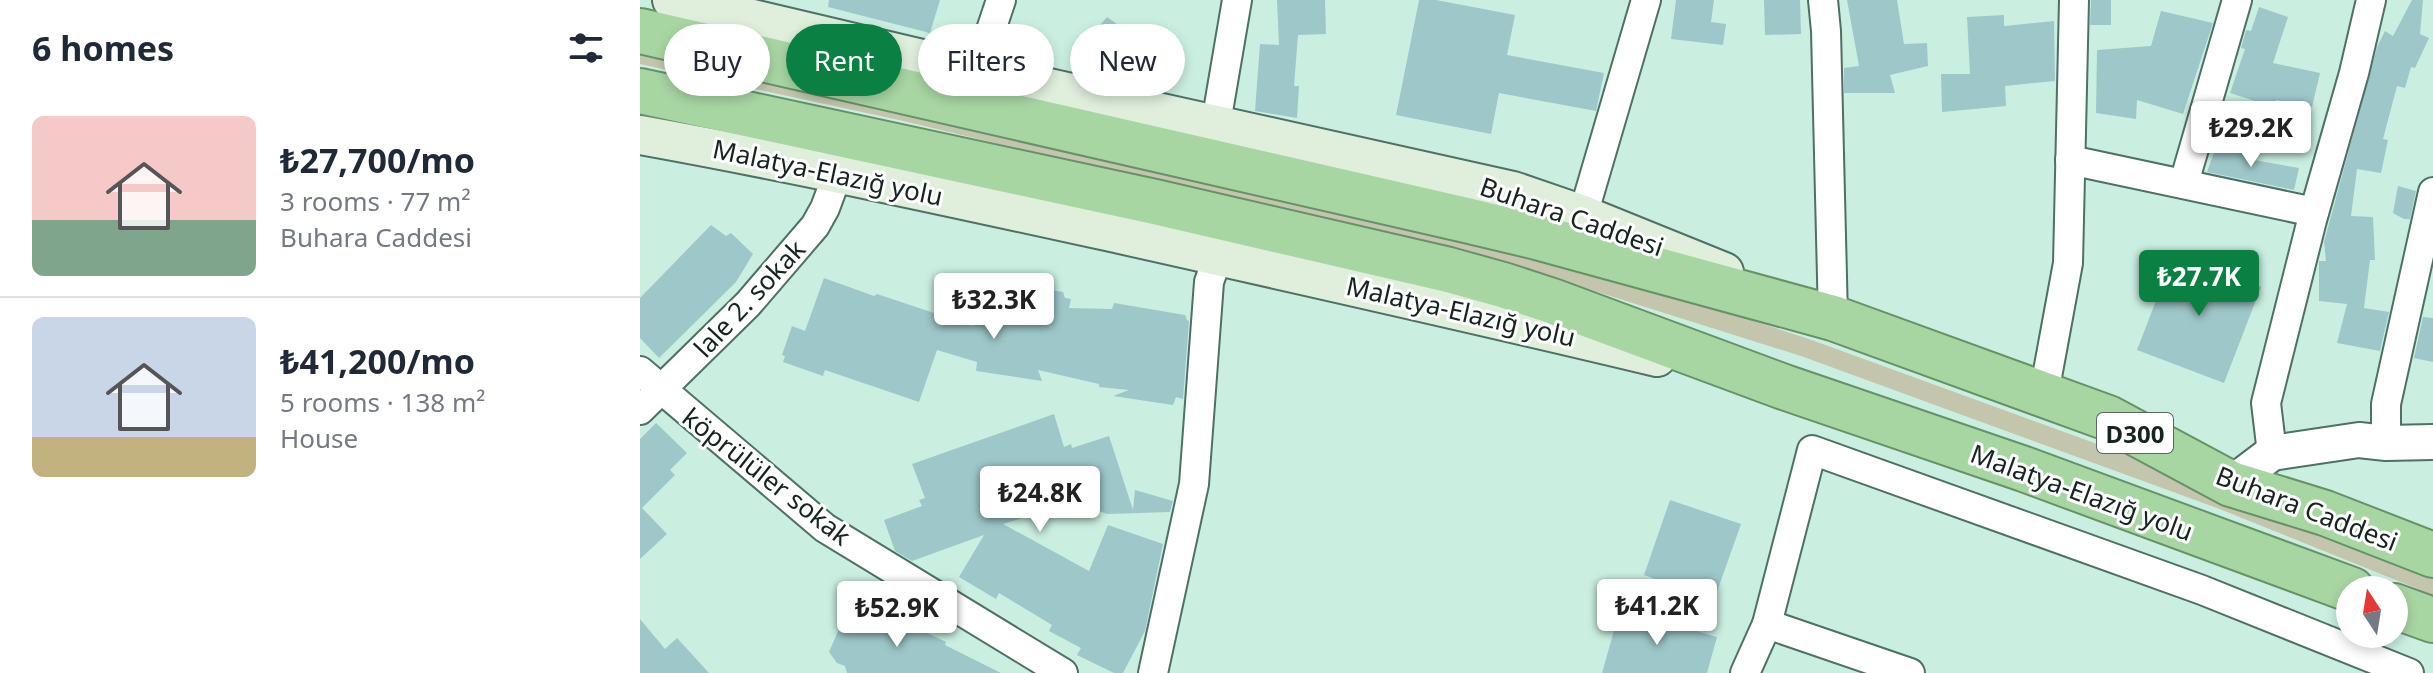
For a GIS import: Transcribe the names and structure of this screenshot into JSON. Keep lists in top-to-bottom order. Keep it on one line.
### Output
{"streets":{"highway":["Malatya-Elazığ yolu","Buhara Caddesi","D300"],"street":["lale 2. sokak","köprülüler sokak"]},"crossings":[["Malatya-Elazığ yolu","lale 2. sokak"],["lale 2. sokak","köprülüler sokak"]],"north":"top","page":{"heading":"6 homes","chip":["Buy","Rent","Filters","New"],"list":[{"name":"₺27,700/mo","note":"3 rooms · 77 m² · Buhara Caddesi"},{"name":"₺41,200/mo","note":"5 rooms · 138 m² · House"}],"price":["₺29.2K","₺27.7K","₺32.3K","₺24.8K","₺41.2K","₺52.9K"]}}
